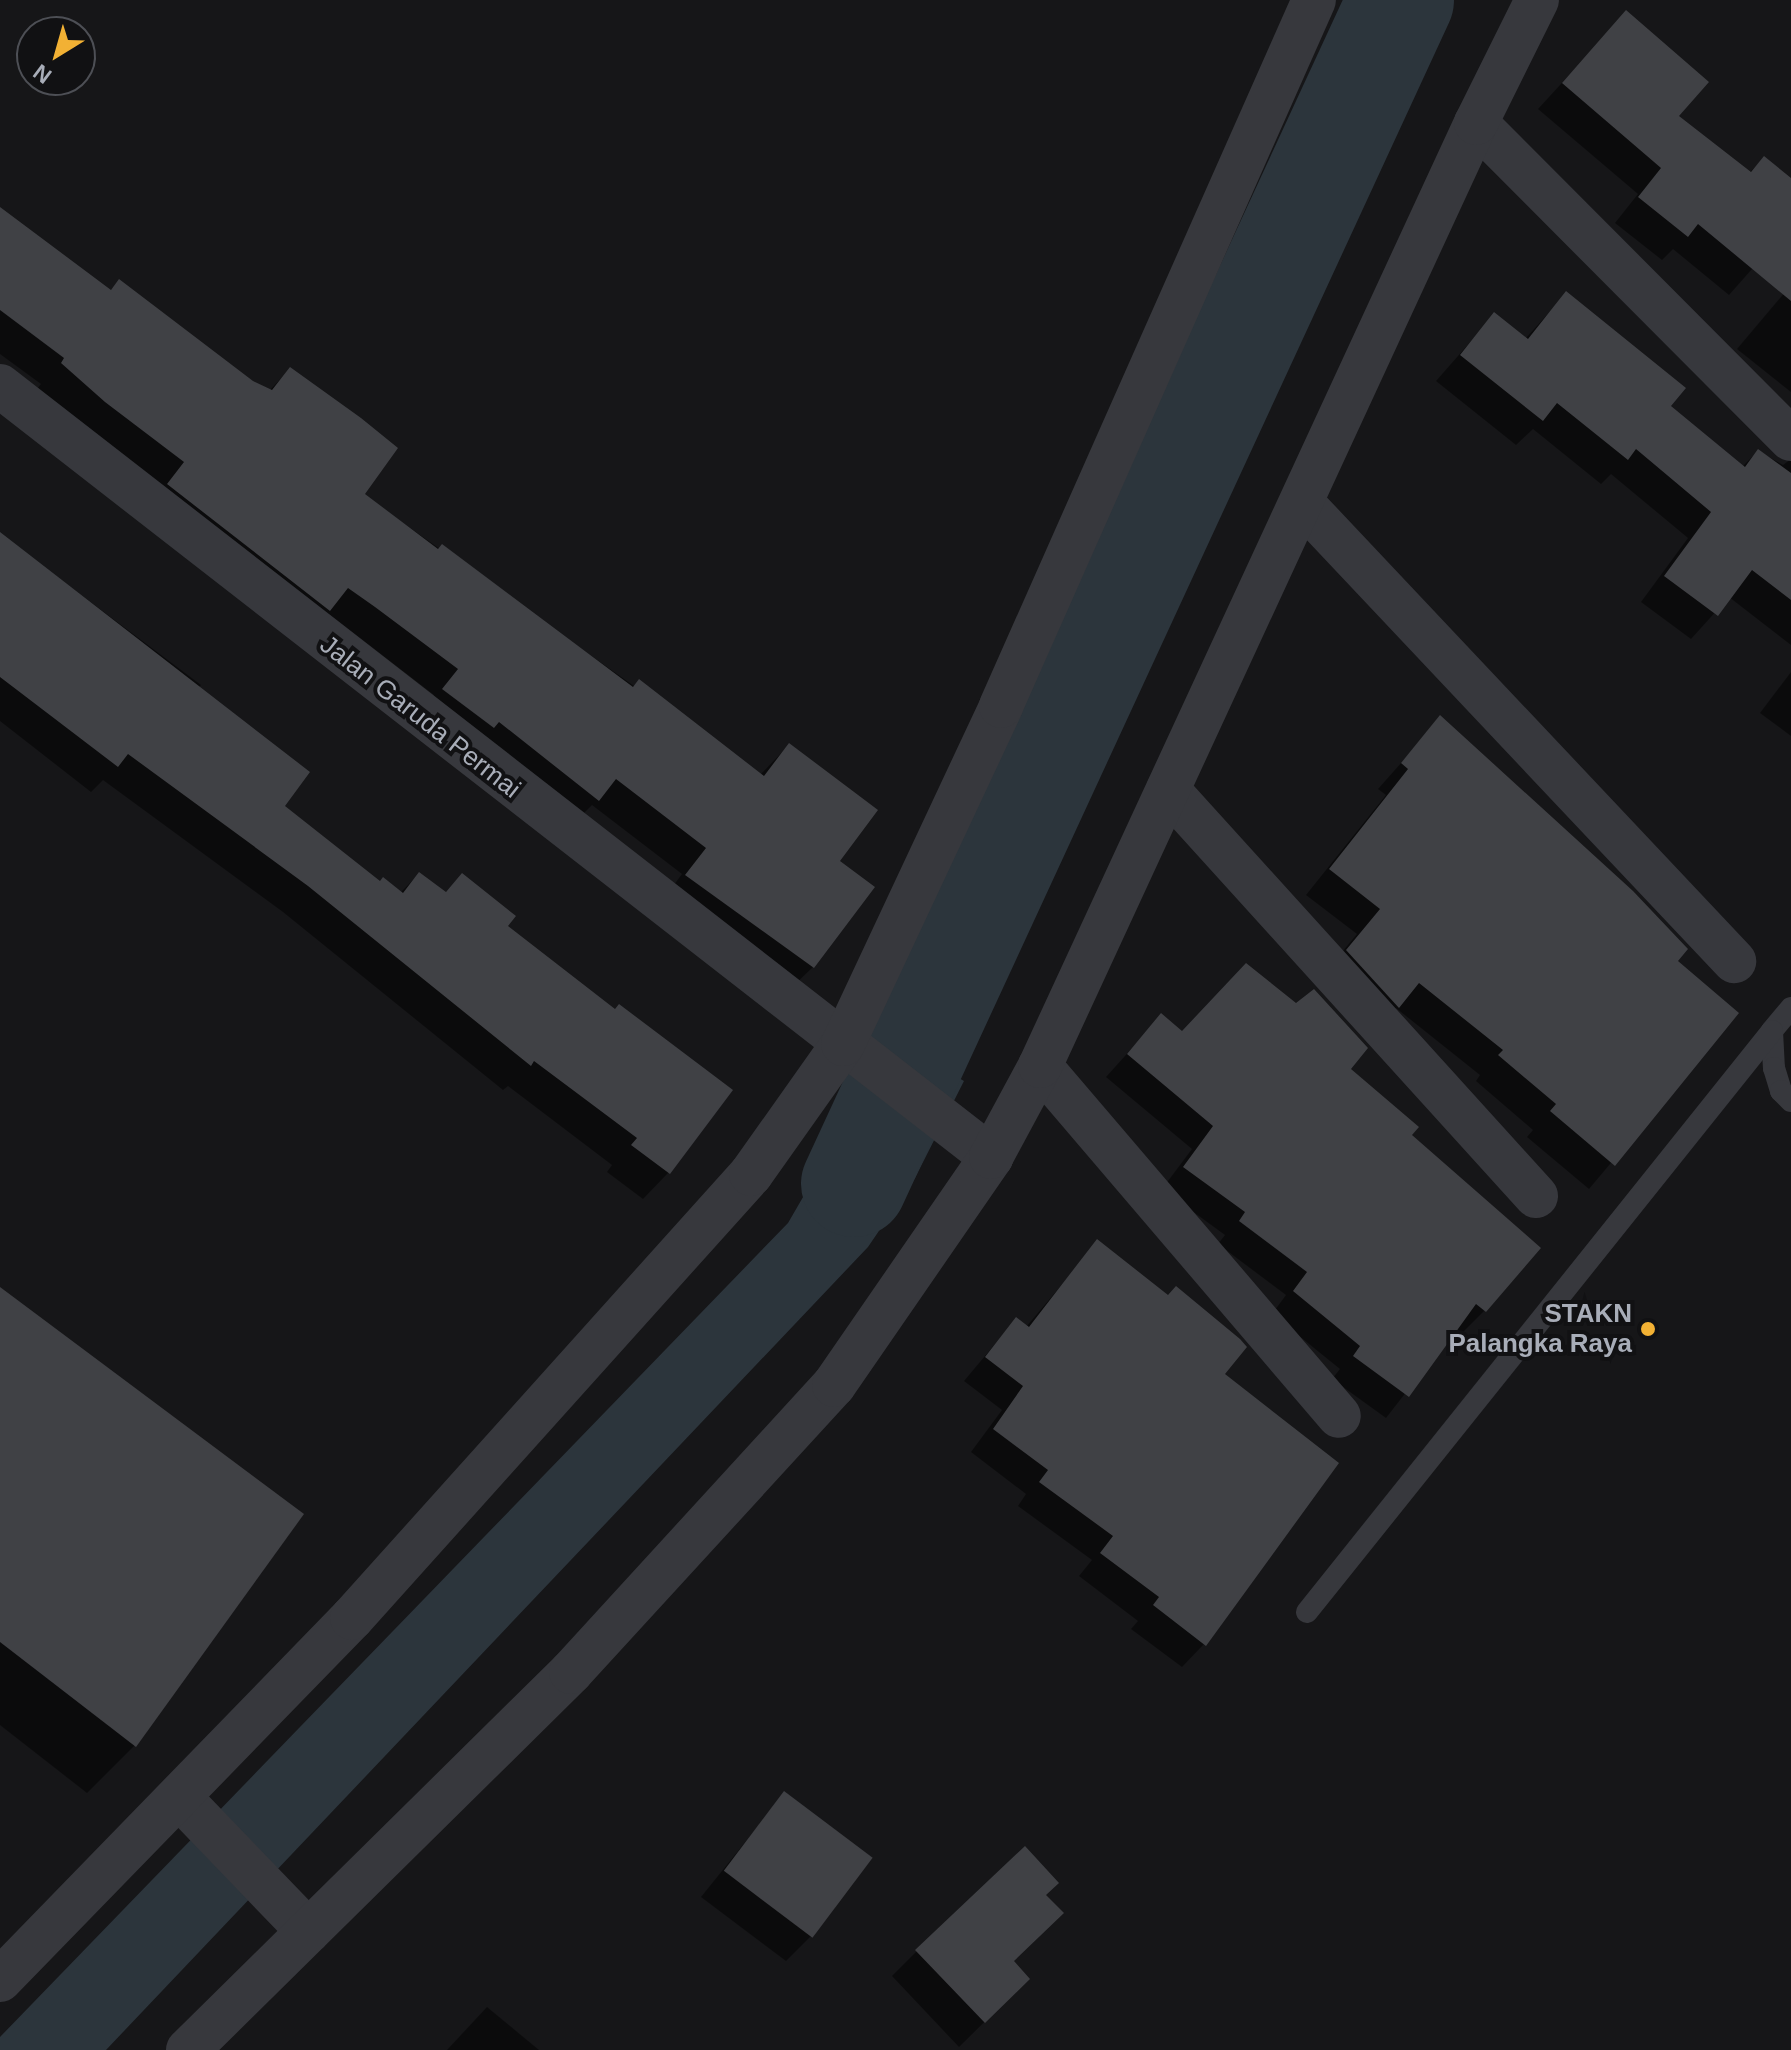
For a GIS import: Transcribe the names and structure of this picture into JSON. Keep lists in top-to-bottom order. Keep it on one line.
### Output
{"streets":{"street":["Jalan Garuda Permai"]},"places":["STAKN Palangka Raya"],"north":"bottom left"}
